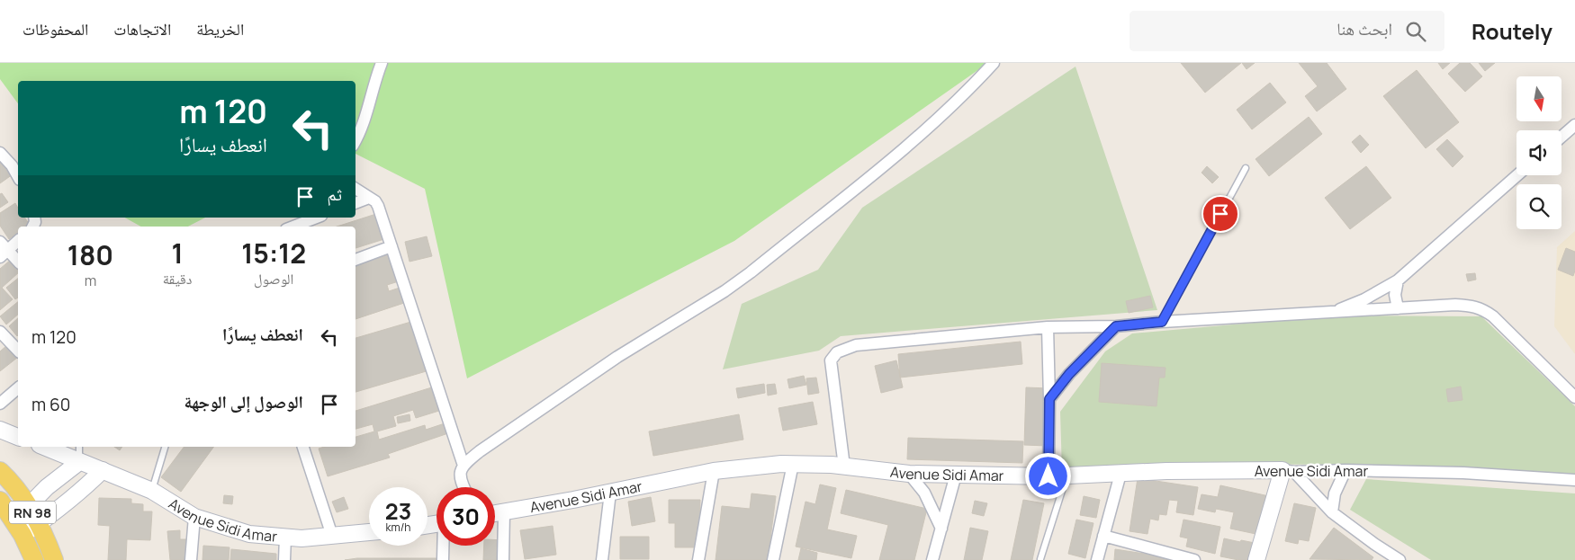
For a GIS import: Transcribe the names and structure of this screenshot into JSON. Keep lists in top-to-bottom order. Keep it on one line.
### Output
{"streets":{"main road":["RN 98"],"street":["Avenue Sidi Amar"]},"north":"bottom","page":{"header":"Routely","search":"ابحث هنا","nav":["الخريطة","الاتجاهات","المحفوظات"],"turn":["120 m","انعطف يسارًا"],"then":"ثم","eta":["15:12","الوصول","1","دقيقة","180","m"],"list":[{"name":"انعطف يسارًا","value":"120 m"},{"name":"الوصول إلى الوجهة","value":"60 m"}],"speed":"23 km/h","limit":"30"}}
